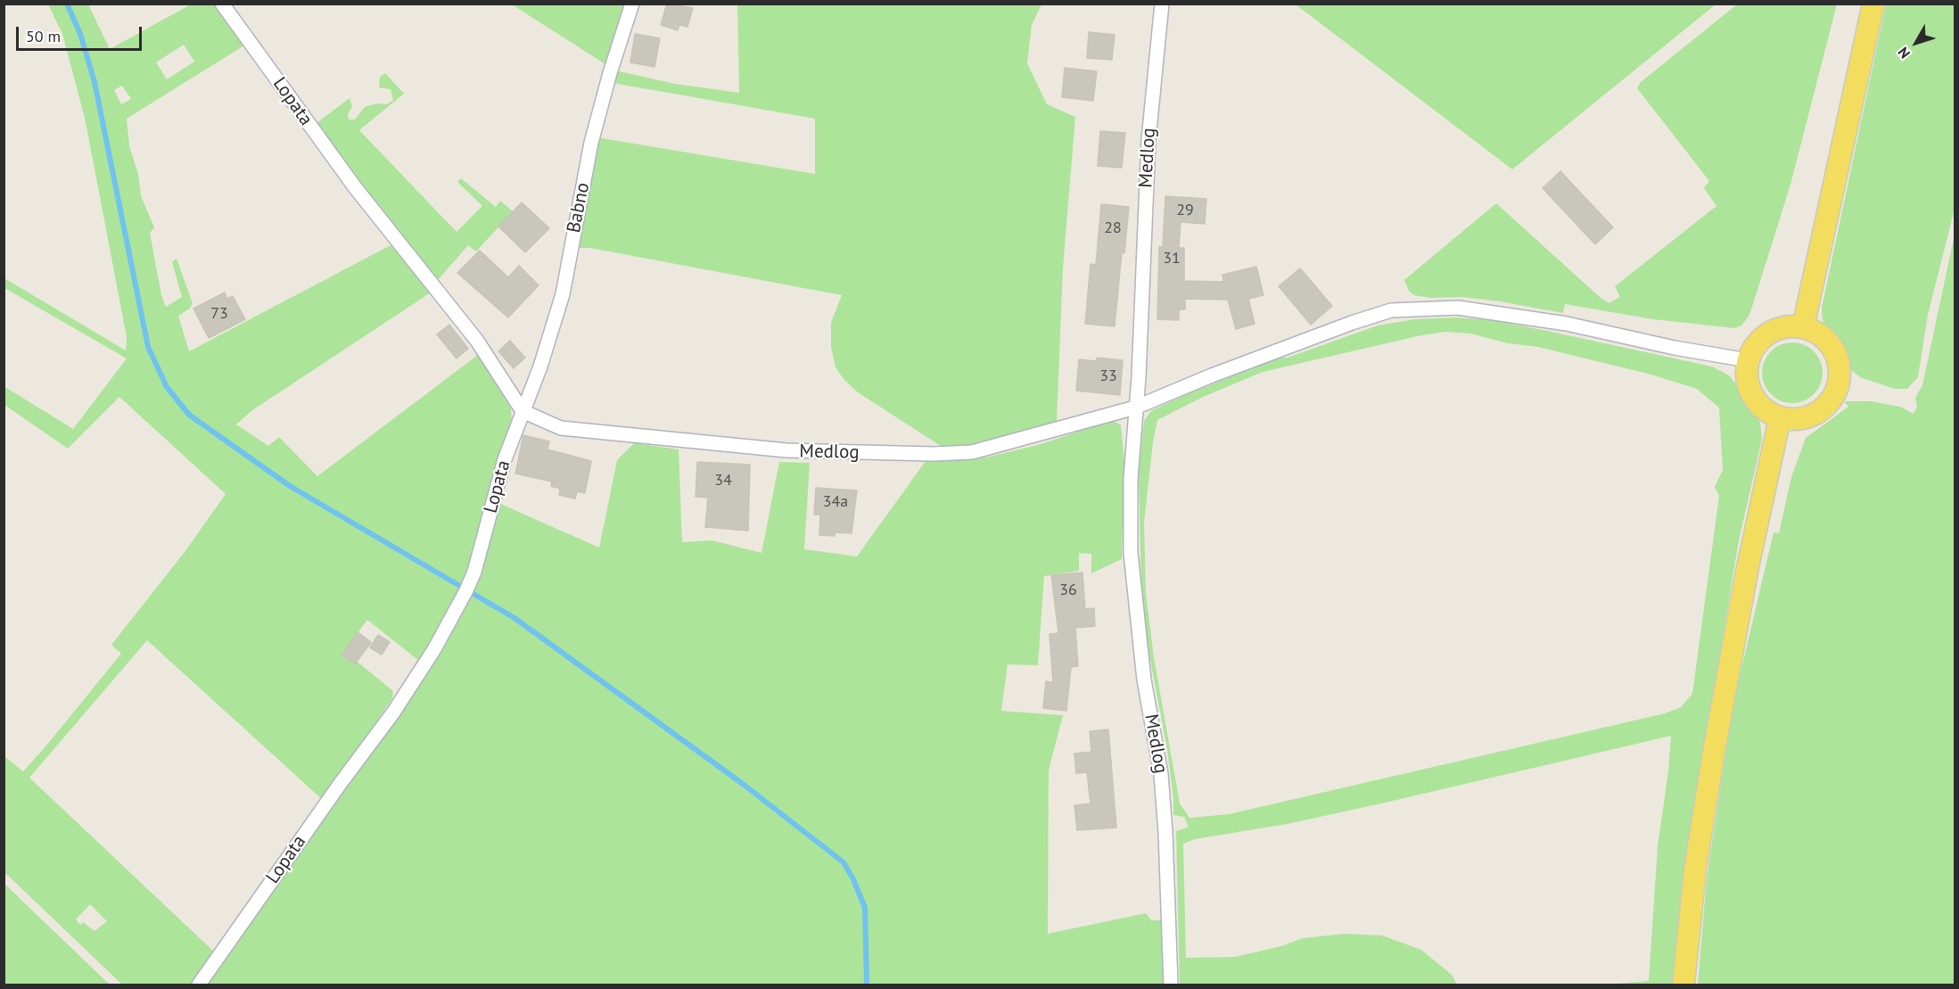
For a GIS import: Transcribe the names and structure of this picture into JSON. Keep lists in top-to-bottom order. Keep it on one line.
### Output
{"streets":{"street":["Lopata","Medlog","Babno"]},"crossings":[["Lopata","Medlog"],["Lopata","Babno"],["Medlog","Babno"]],"house_numbers":["29","28","31","73","33","34","34a","36"],"scale_bar":"50 m","north":"bottom left"}
